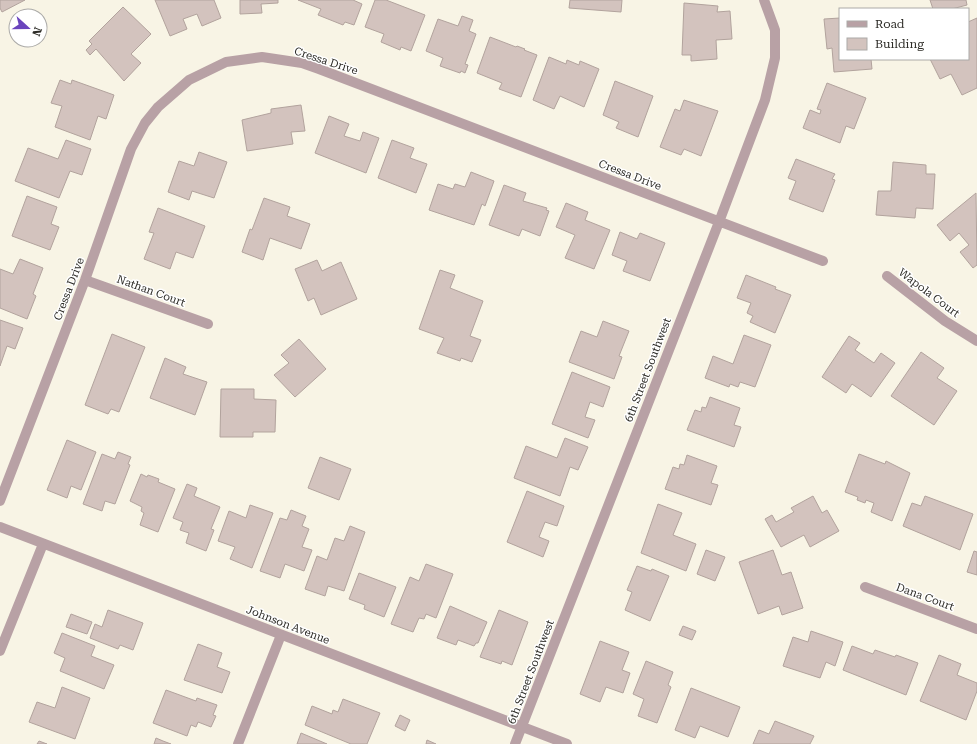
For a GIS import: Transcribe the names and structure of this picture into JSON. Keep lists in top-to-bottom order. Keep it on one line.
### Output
{"streets":{"street":["Cressa Drive","Nathan Court","Wapola Court","6th Street Southwest","Dana Court","Johnson Avenue"]},"crossings":[["Cressa Drive","Nathan Court"],["Cressa Drive","6th Street Southwest"],["6th Street Southwest","Johnson Avenue"]],"legend":["Road","Building"],"north":"right"}
